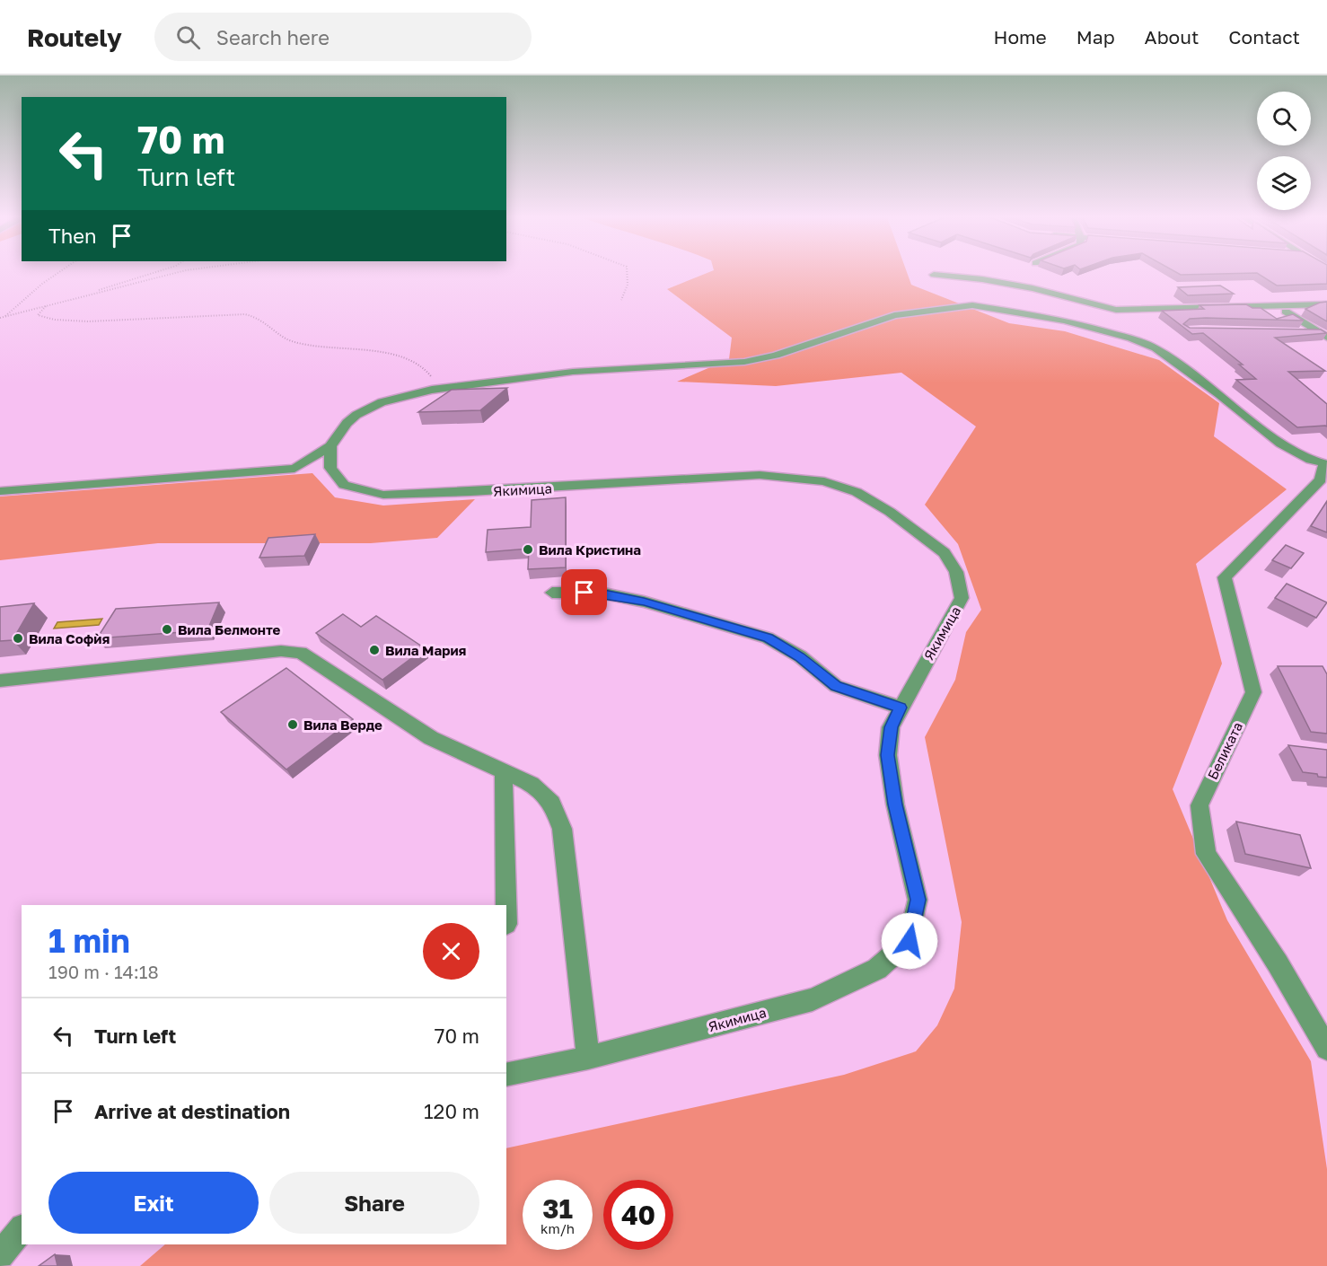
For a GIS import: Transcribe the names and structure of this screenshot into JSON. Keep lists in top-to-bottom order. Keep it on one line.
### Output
{"streets":{"street":["Якимица","Беликата"]},"places":["Вила Кристина","Вила Белмонте","Вила Софѝя","Вила Мария","Вила Верде"],"page":{"header":"Routely","search":"Search here","nav":["Home","Map","About","Contact"],"turn":["70 m","Turn left"],"then":"Then","heading":["1 min","190 m · 14:18"],"list":[{"name":"Turn left","value":"70 m"},{"name":"Arrive at destination","value":"120 m"}],"buttons":["Exit","Share"],"speed":"31 km/h","limit":"40"}}
